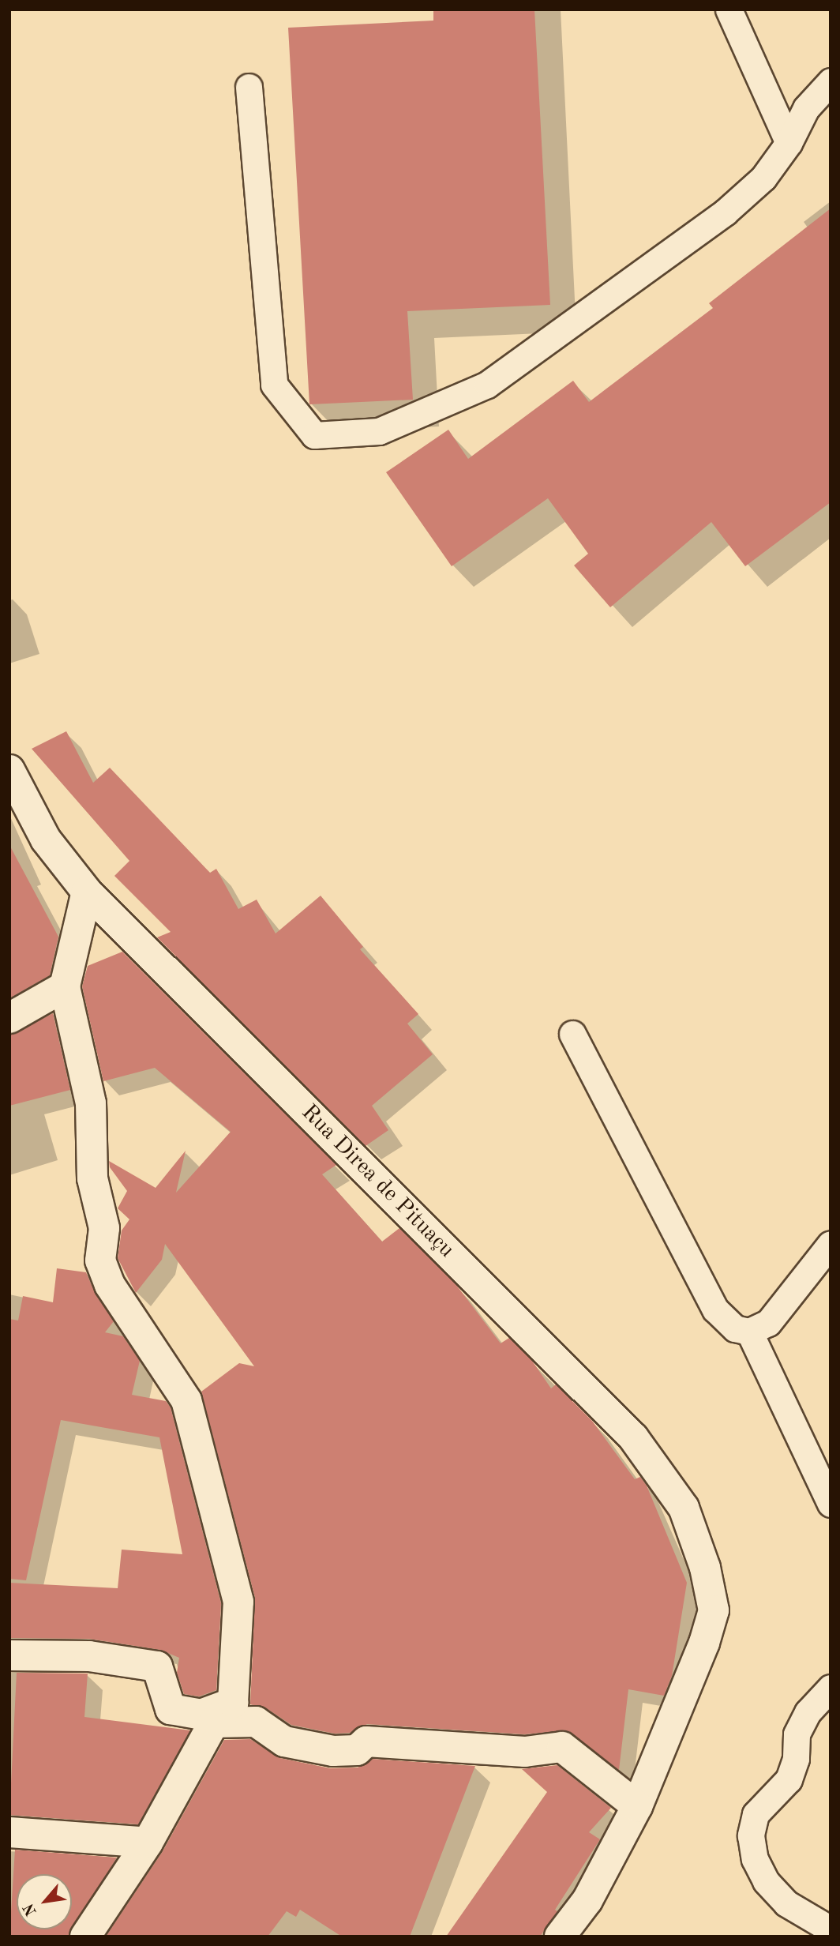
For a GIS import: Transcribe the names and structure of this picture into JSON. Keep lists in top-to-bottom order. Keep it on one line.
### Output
{"streets":{"street":["Rua Direa de Pituaçu"]},"north":"bottom left"}
